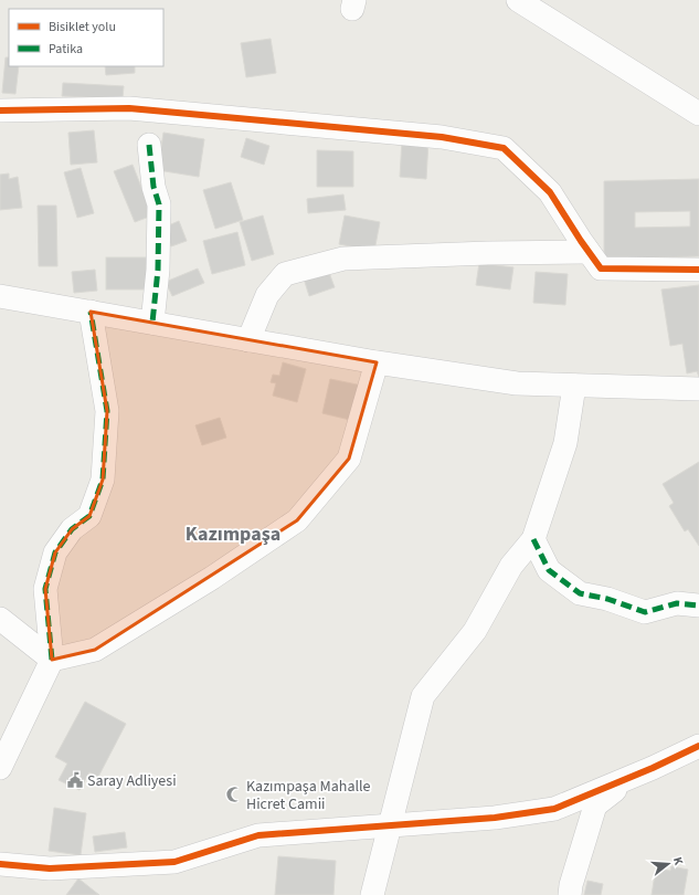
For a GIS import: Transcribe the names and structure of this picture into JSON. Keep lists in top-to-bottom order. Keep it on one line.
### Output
{"districts":["Kazımpaşa"],"places":{"public building":["Saray Adliyesi"],"mosque":["Kazımpaşa Mahalle Hicret Camii"]},"legend":["Bisiklet yolu","Patika"],"north":"right"}
